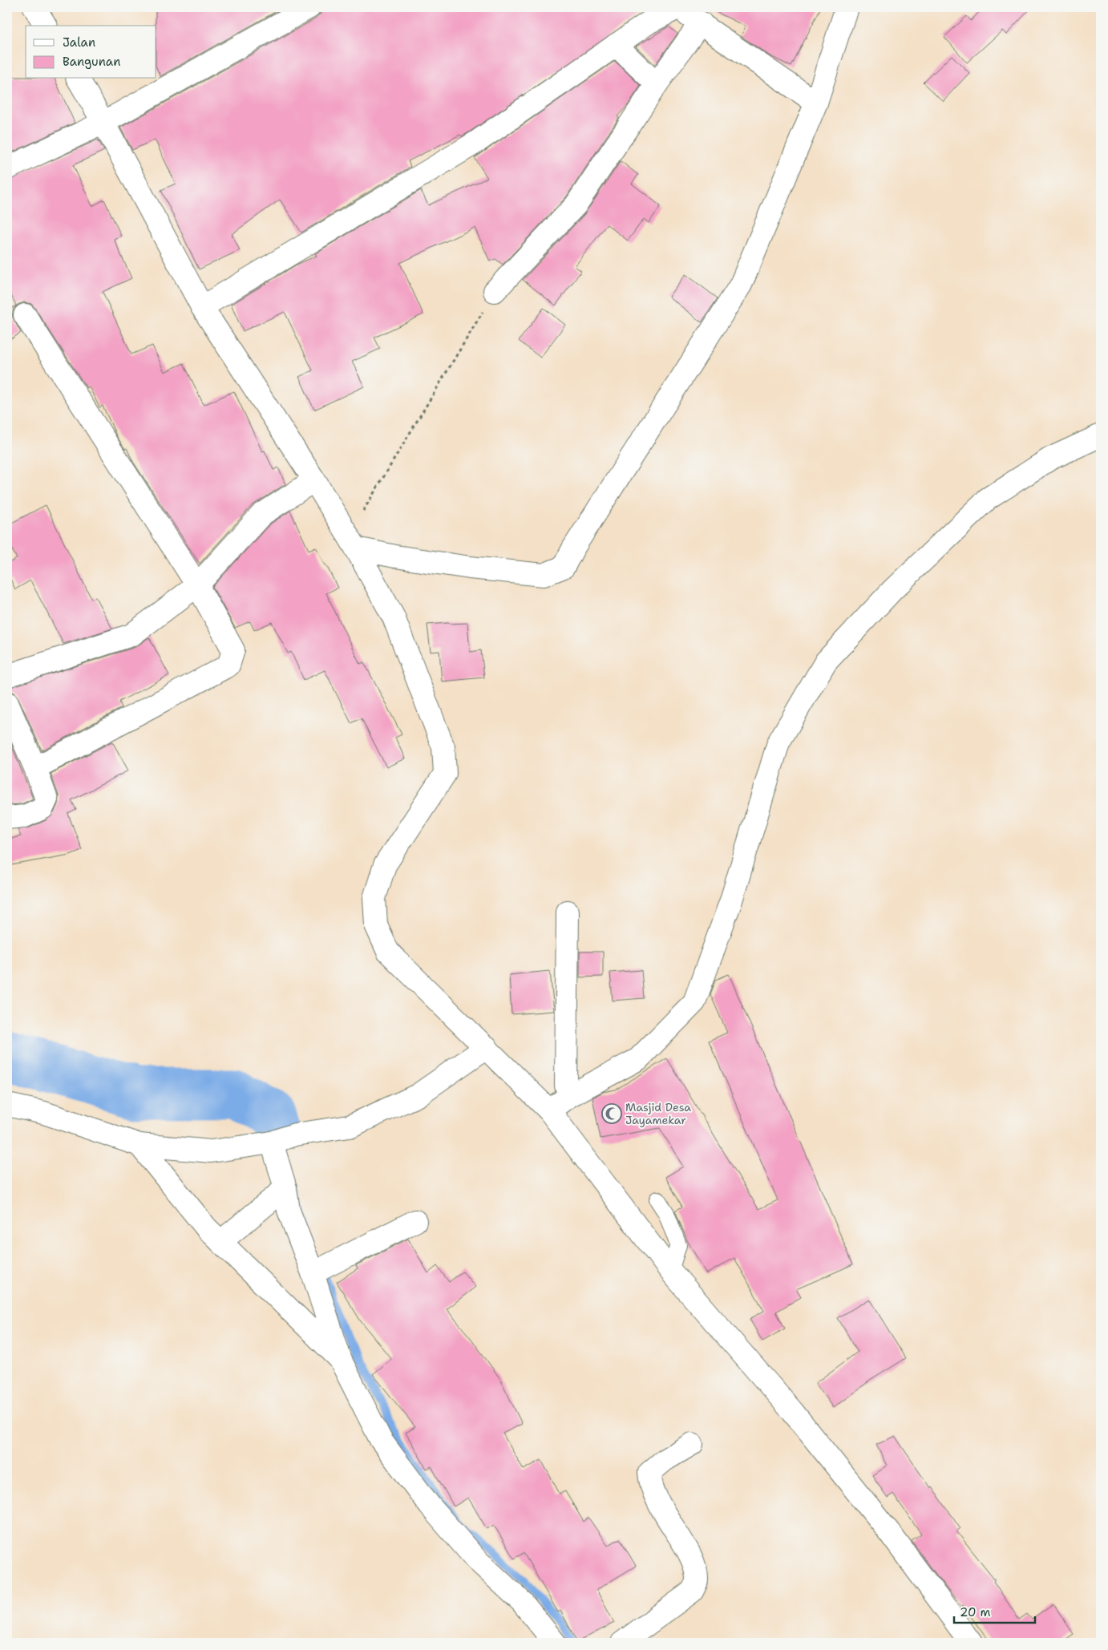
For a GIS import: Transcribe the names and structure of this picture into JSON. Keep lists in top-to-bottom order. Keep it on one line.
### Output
{"places":{"mosque":["Masjid Desa Jayamekar"]},"legend":["Jalan","Bangunan"],"scale_bar":"20 m"}
